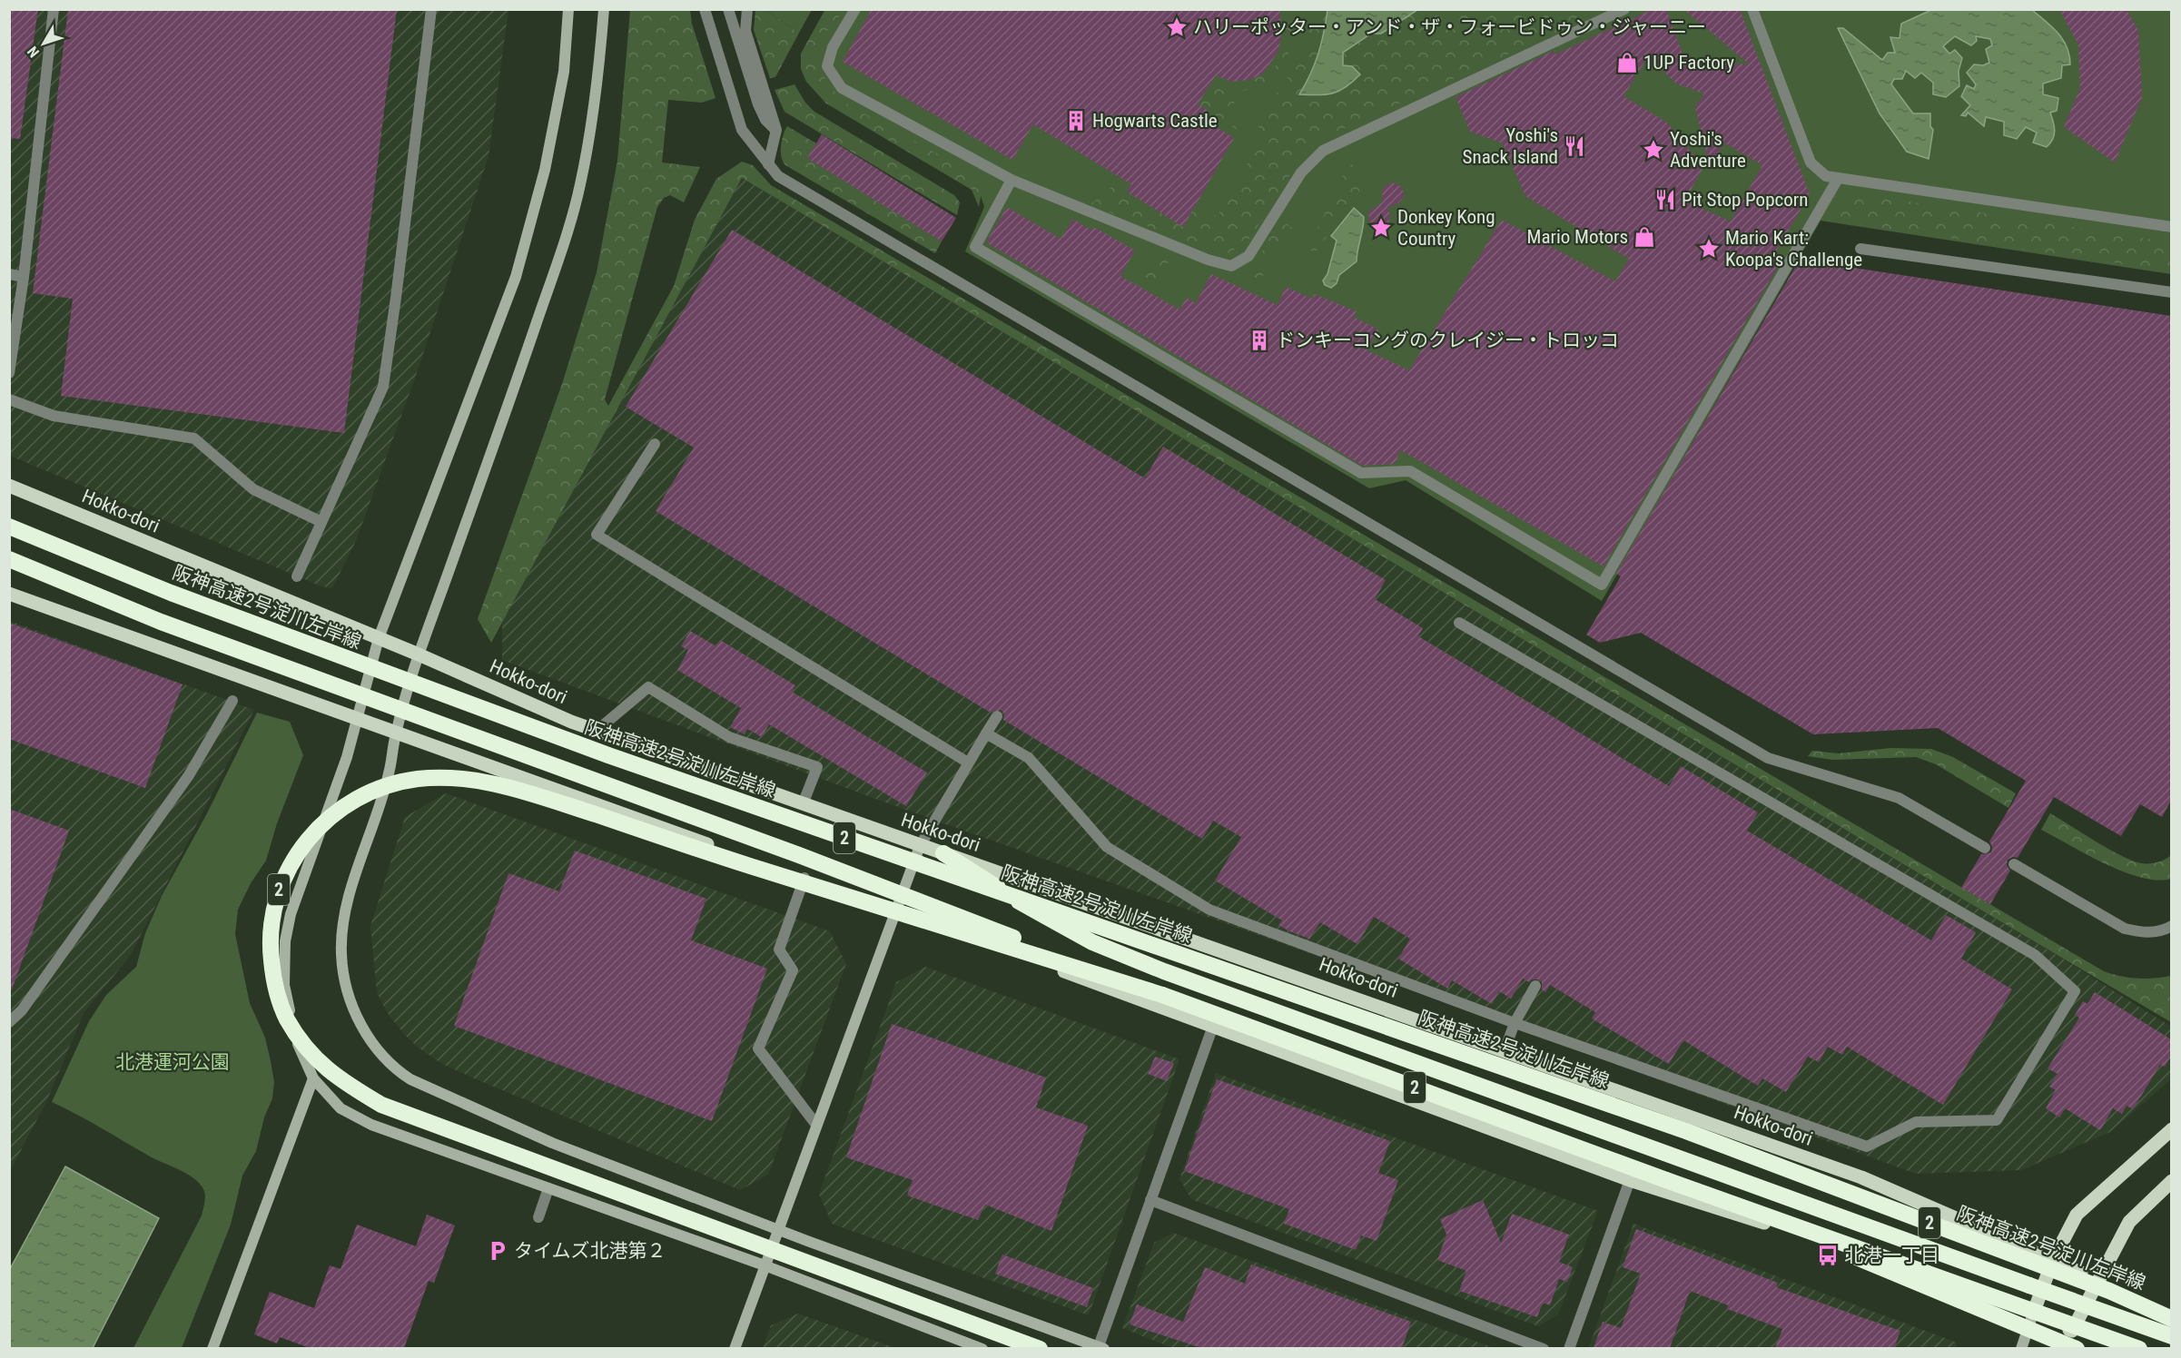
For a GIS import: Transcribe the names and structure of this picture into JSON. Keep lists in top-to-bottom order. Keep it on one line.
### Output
{"streets":{"highway":["阪神高速2号淀川左岸線","2"],"main road":["Hokko-dori"]},"parks":["北港運河公園"],"places":{"place":["ハリーポッター・アンド・ザ・フォービドゥン・ジャーニー","Yoshi's Adventure","Donkey Kong Country","Mario Kart: Koopa's Challenge"],"shop":["1UP Factory","Mario Motors"],"building":["Hogwarts Castle","ドンキーコングのクレイジー・トロッコ"],"restaurant":["Yoshi's Snack Island","Pit Stop Popcorn"],"parking":["タイムズ北港第２"],"bus stop":["北港一丁目"]},"north":"bottom left"}
